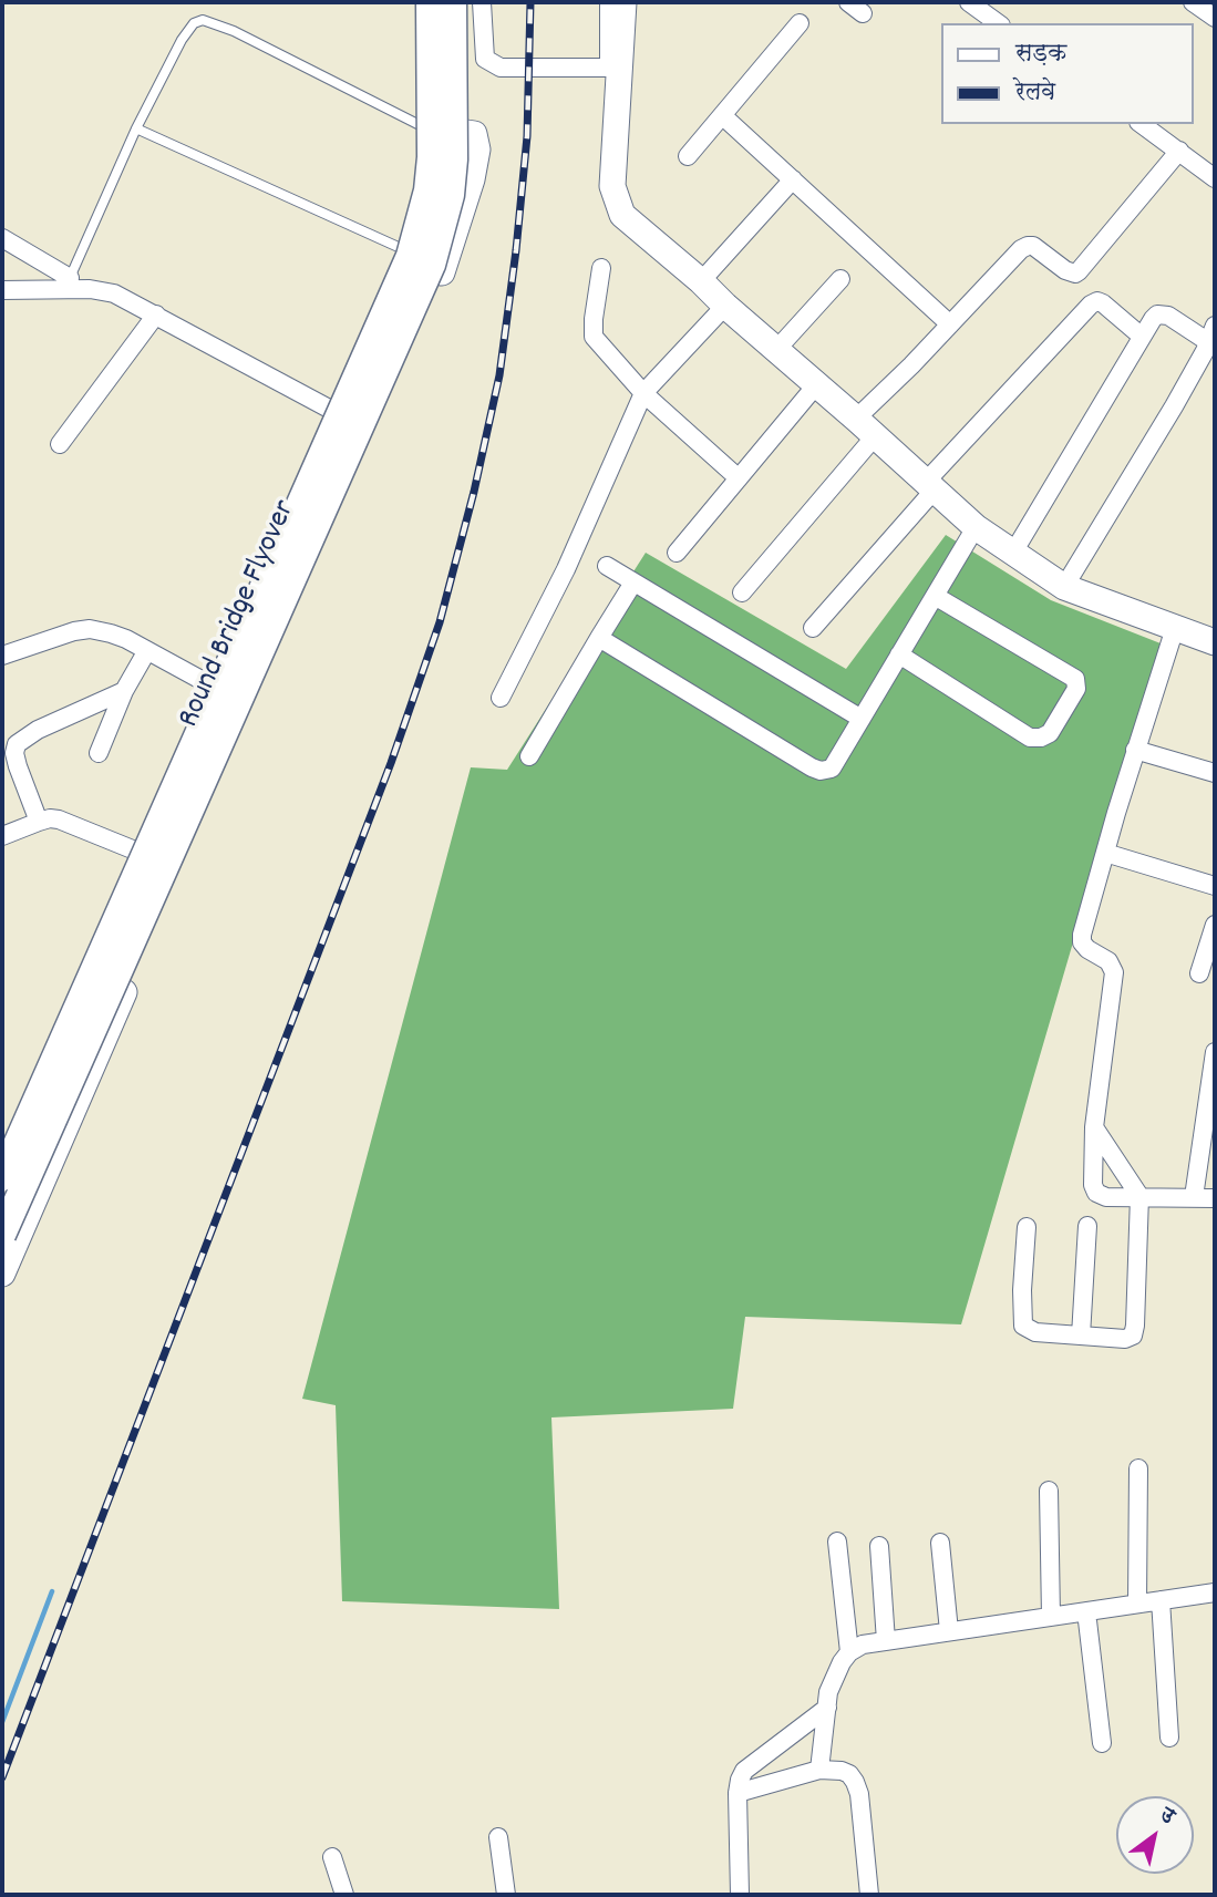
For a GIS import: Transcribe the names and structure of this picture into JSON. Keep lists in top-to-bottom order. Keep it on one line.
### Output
{"streets":{"main road":["Round Bridge Flyover"]},"legend":["सड़क","रेलवे"],"north":"top right"}
